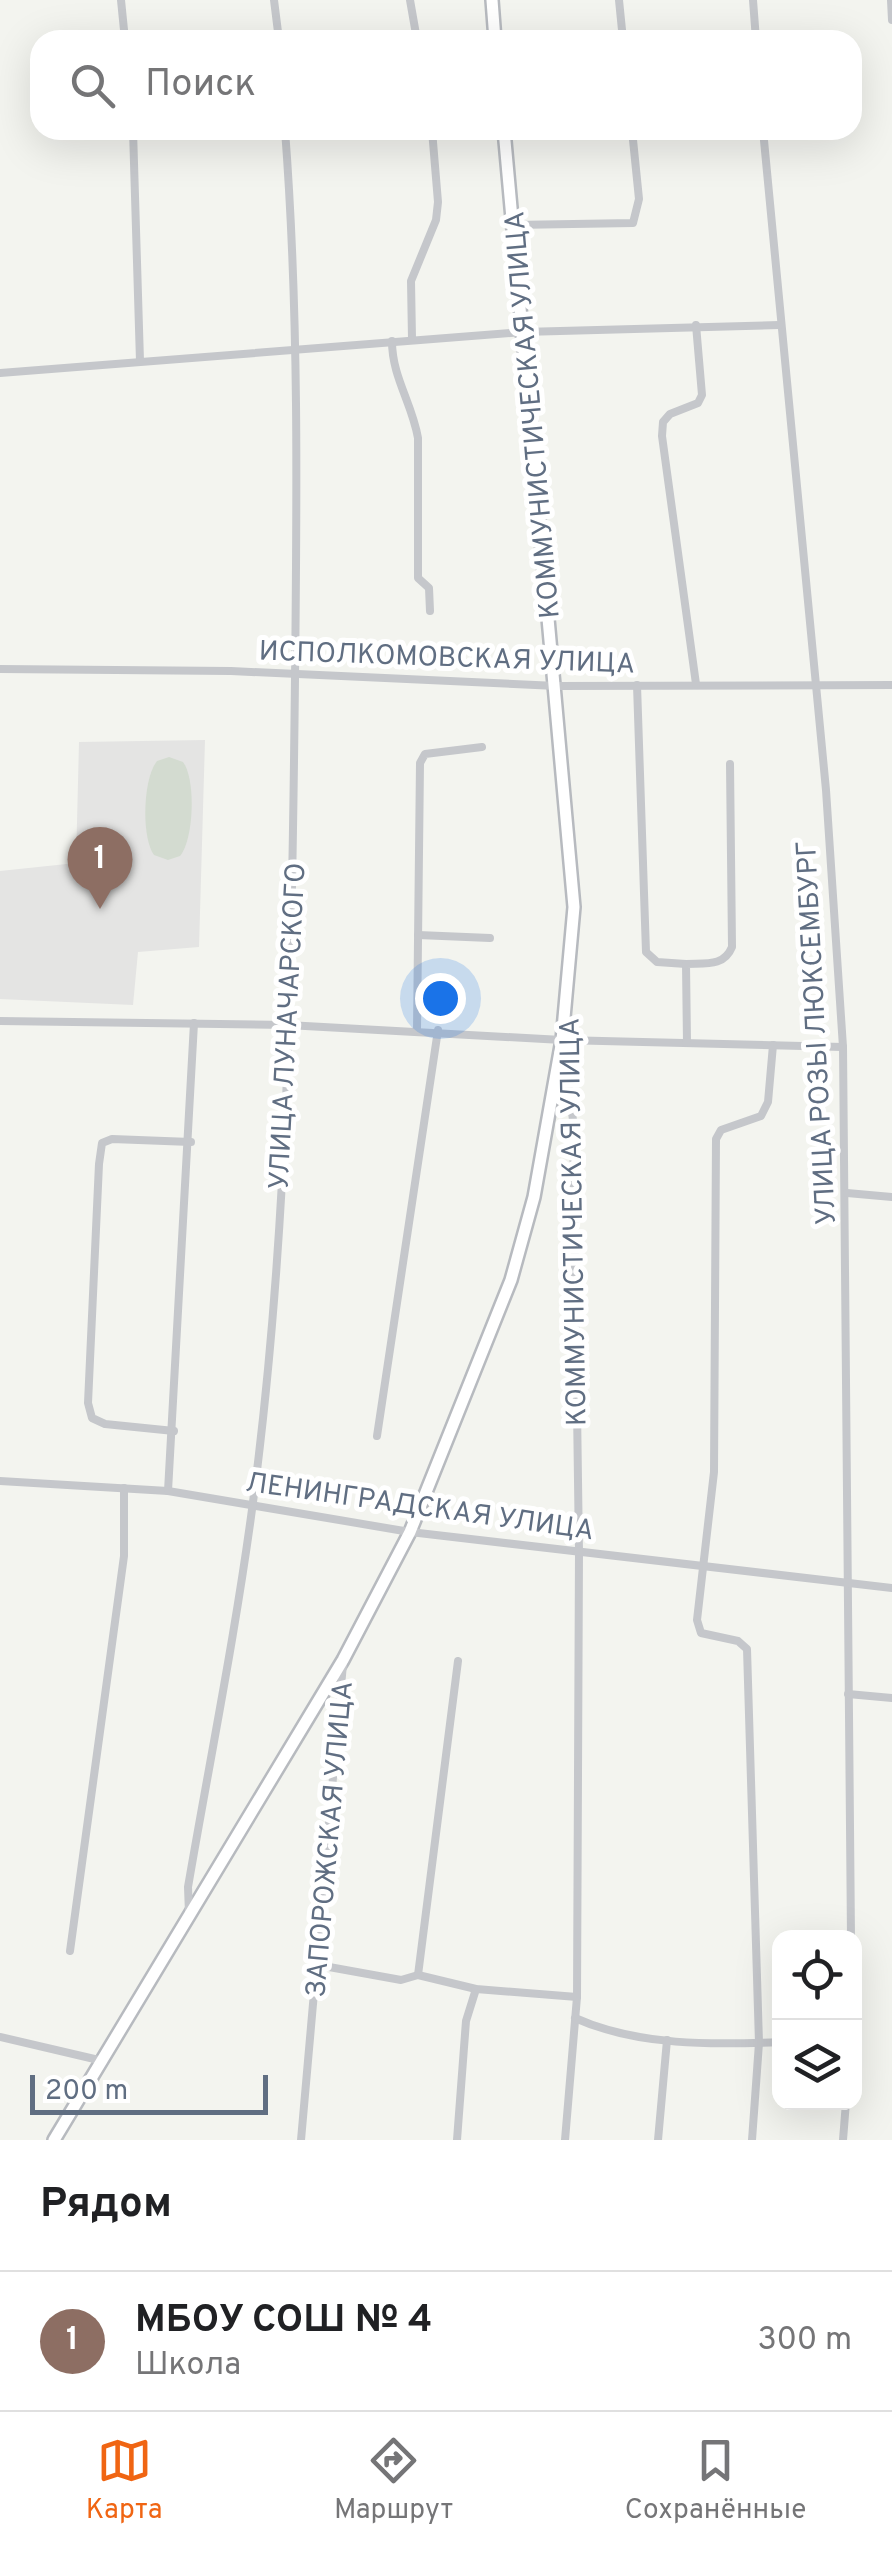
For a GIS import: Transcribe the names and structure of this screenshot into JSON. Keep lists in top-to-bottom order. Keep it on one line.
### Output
{"streets":{"main road":["КОММУНИСТИЧЕСКАЯ УЛИЦА","УЛИЦА ЛУНАЧАРСКОГО","ЗАПОРОЖСКАЯ УЛИЦА"],"street":["ИСПОЛКОМОВСКАЯ УЛИЦА","УЛИЦА РОЗЫ ЛЮКСЕМБУРГ","ЛЕНИНГРАДСКАЯ УЛИЦА"]},"crossings":[["КОММУНИСТИЧЕСКАЯ УЛИЦА","ИСПОЛКОМОВСКАЯ УЛИЦА"],["КОММУНИСТИЧЕСКАЯ УЛИЦА","ЛЕНИНГРАДСКАЯ УЛИЦА"],["КОММУНИСТИЧЕСКАЯ УЛИЦА","ЗАПОРОЖСКАЯ УЛИЦА"],["ИСПОЛКОМОВСКАЯ УЛИЦА","УЛИЦА ЛУНАЧАРСКОГО"],["ИСПОЛКОМОВСКАЯ УЛИЦА","УЛИЦА РОЗЫ ЛЮКСЕМБУРГ"],["УЛИЦА ЛУНАЧАРСКОГО","ЛЕНИНГРАДСКАЯ УЛИЦА"],["УЛИЦА ЛУНАЧАРСКОГО","ЗАПОРОЖСКАЯ УЛИЦА"],["УЛИЦА РОЗЫ ЛЮКСЕМБУРГ","ЛЕНИНГРАДСКАЯ УЛИЦА"],["ЛЕНИНГРАДСКАЯ УЛИЦА","ЗАПОРОЖСКАЯ УЛИЦА"]],"scale_bar":"200 m","page":{"search":"Поиск","pins":"1","scale":"200 m","heading":"Рядом","list":[{"mark":"1","name":"МБОУ СОШ № 4","note":"Школа","value":"300 m"}],"nav":["Карта","Маршрут","Сохранённые"]}}
